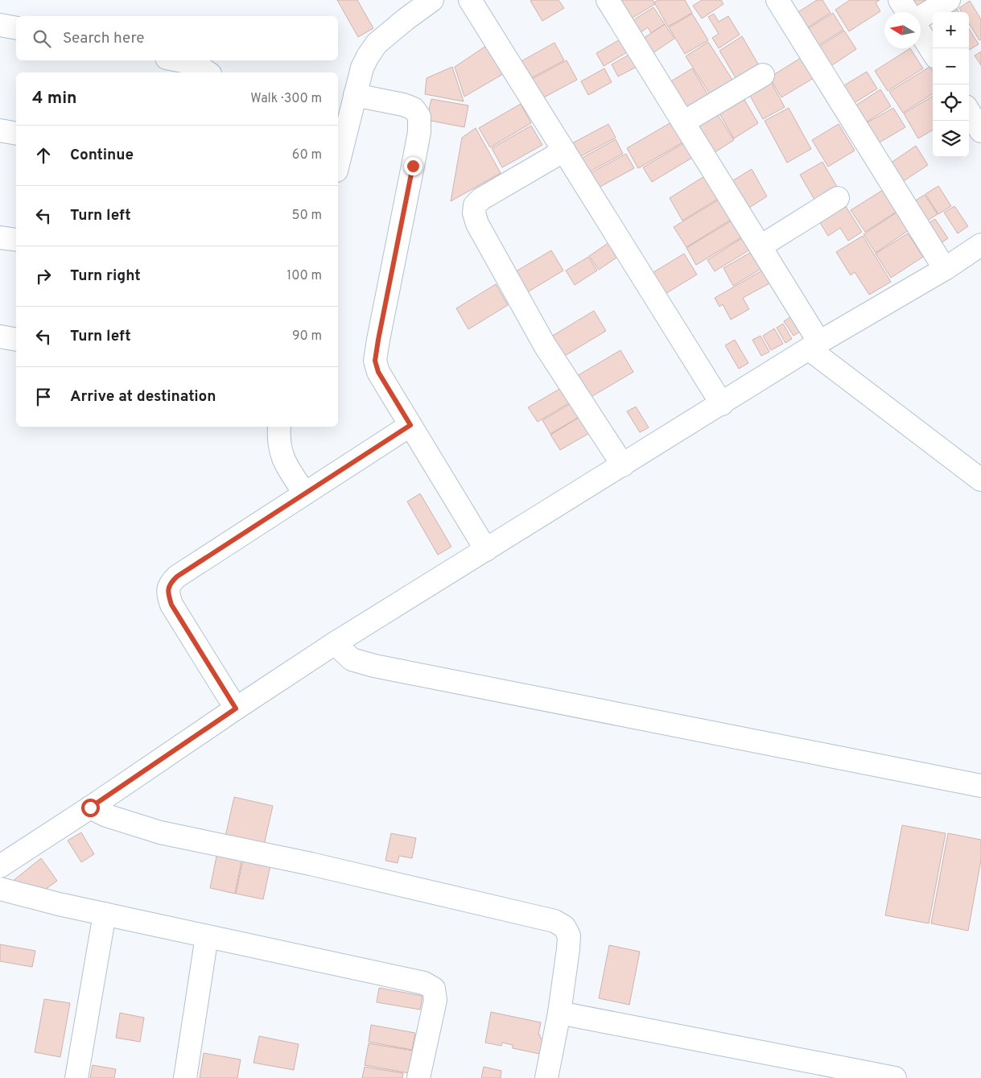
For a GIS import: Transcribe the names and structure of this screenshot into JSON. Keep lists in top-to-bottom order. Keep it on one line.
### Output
{"north":"left","page":{"map_buttons":["+","−"],"search":"Search here","heading":["4 min","Walk · 300 m"],"list":[["Continue","60 m"],["Turn left","50 m"],["Turn right","100 m"],["Turn left","90 m"],"Arrive at destination"]}}
